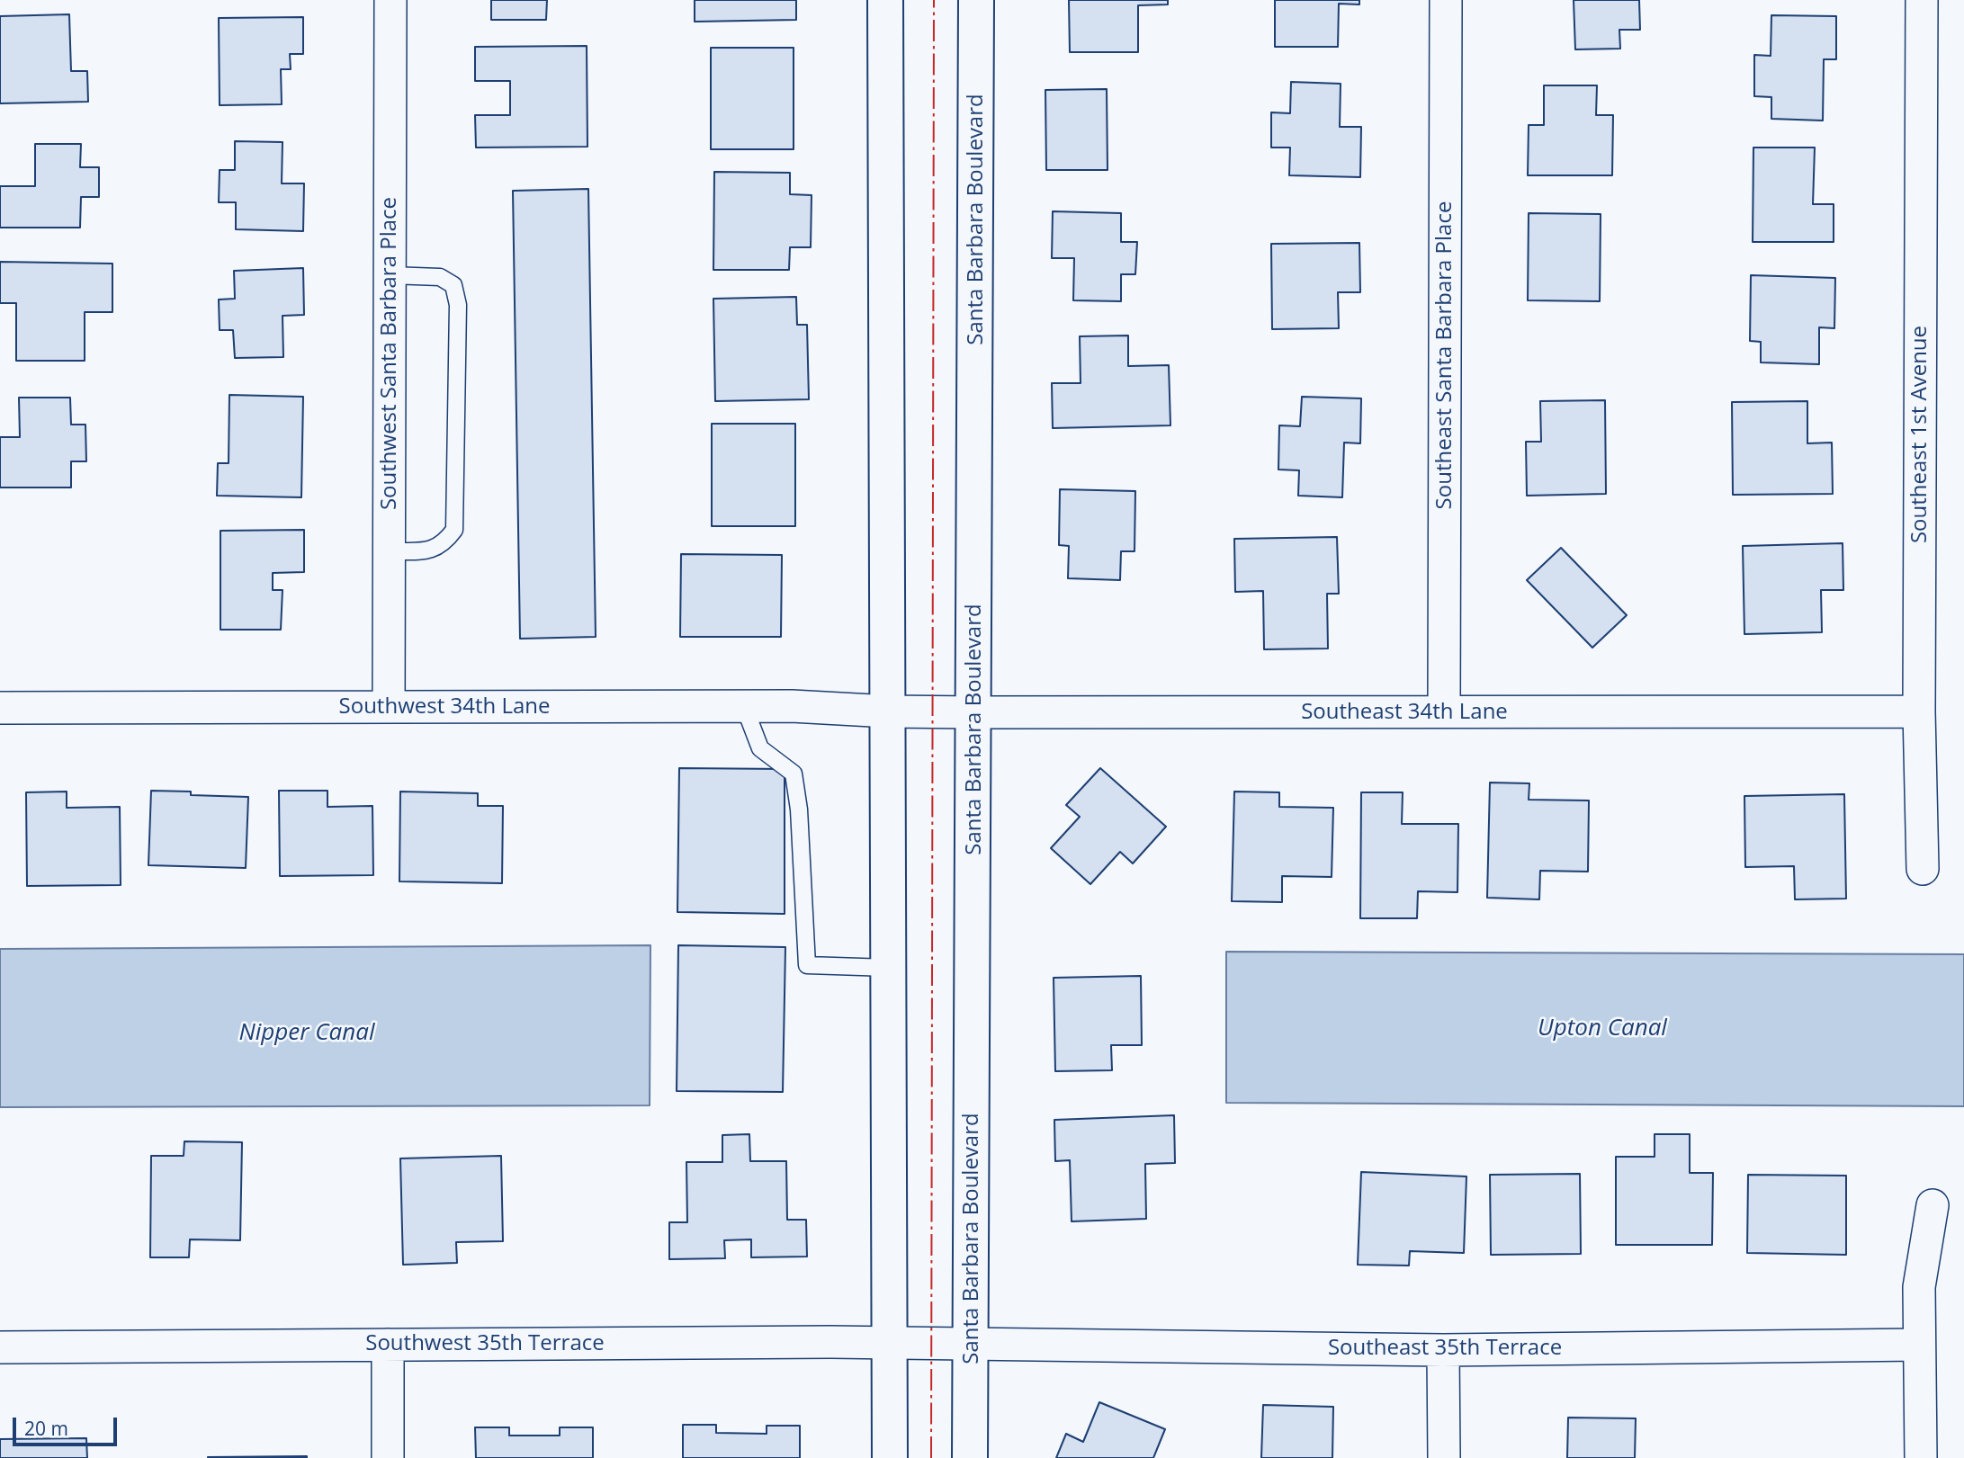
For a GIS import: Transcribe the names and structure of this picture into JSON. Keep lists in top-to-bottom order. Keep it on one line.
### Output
{"streets":{"main road":["Santa Barbara Boulevard"],"street":["Southwest Santa Barbara Place","Southeast Santa Barbara Place","Southeast 1st Avenue","Southwest 34th Lane","Southeast 34th Lane","Southwest 35th Terrace","Southeast 35th Terrace"]},"crossings":[["Santa Barbara Boulevard","Southeast 34th Lane"],["Santa Barbara Boulevard","Southwest 35th Terrace"],["Santa Barbara Boulevard","Southeast 35th Terrace"],["Southwest Santa Barbara Place","Southwest 34th Lane"],["Southeast Santa Barbara Place","Southeast 34th Lane"],["Southeast 1st Avenue","Southeast 34th Lane"],["Southwest 34th Lane","Southeast 34th Lane"],["Southwest 35th Terrace","Southeast 35th Terrace"]],"water":["Upton Canal","Nipper Canal"],"scale_bar":"20 m"}
